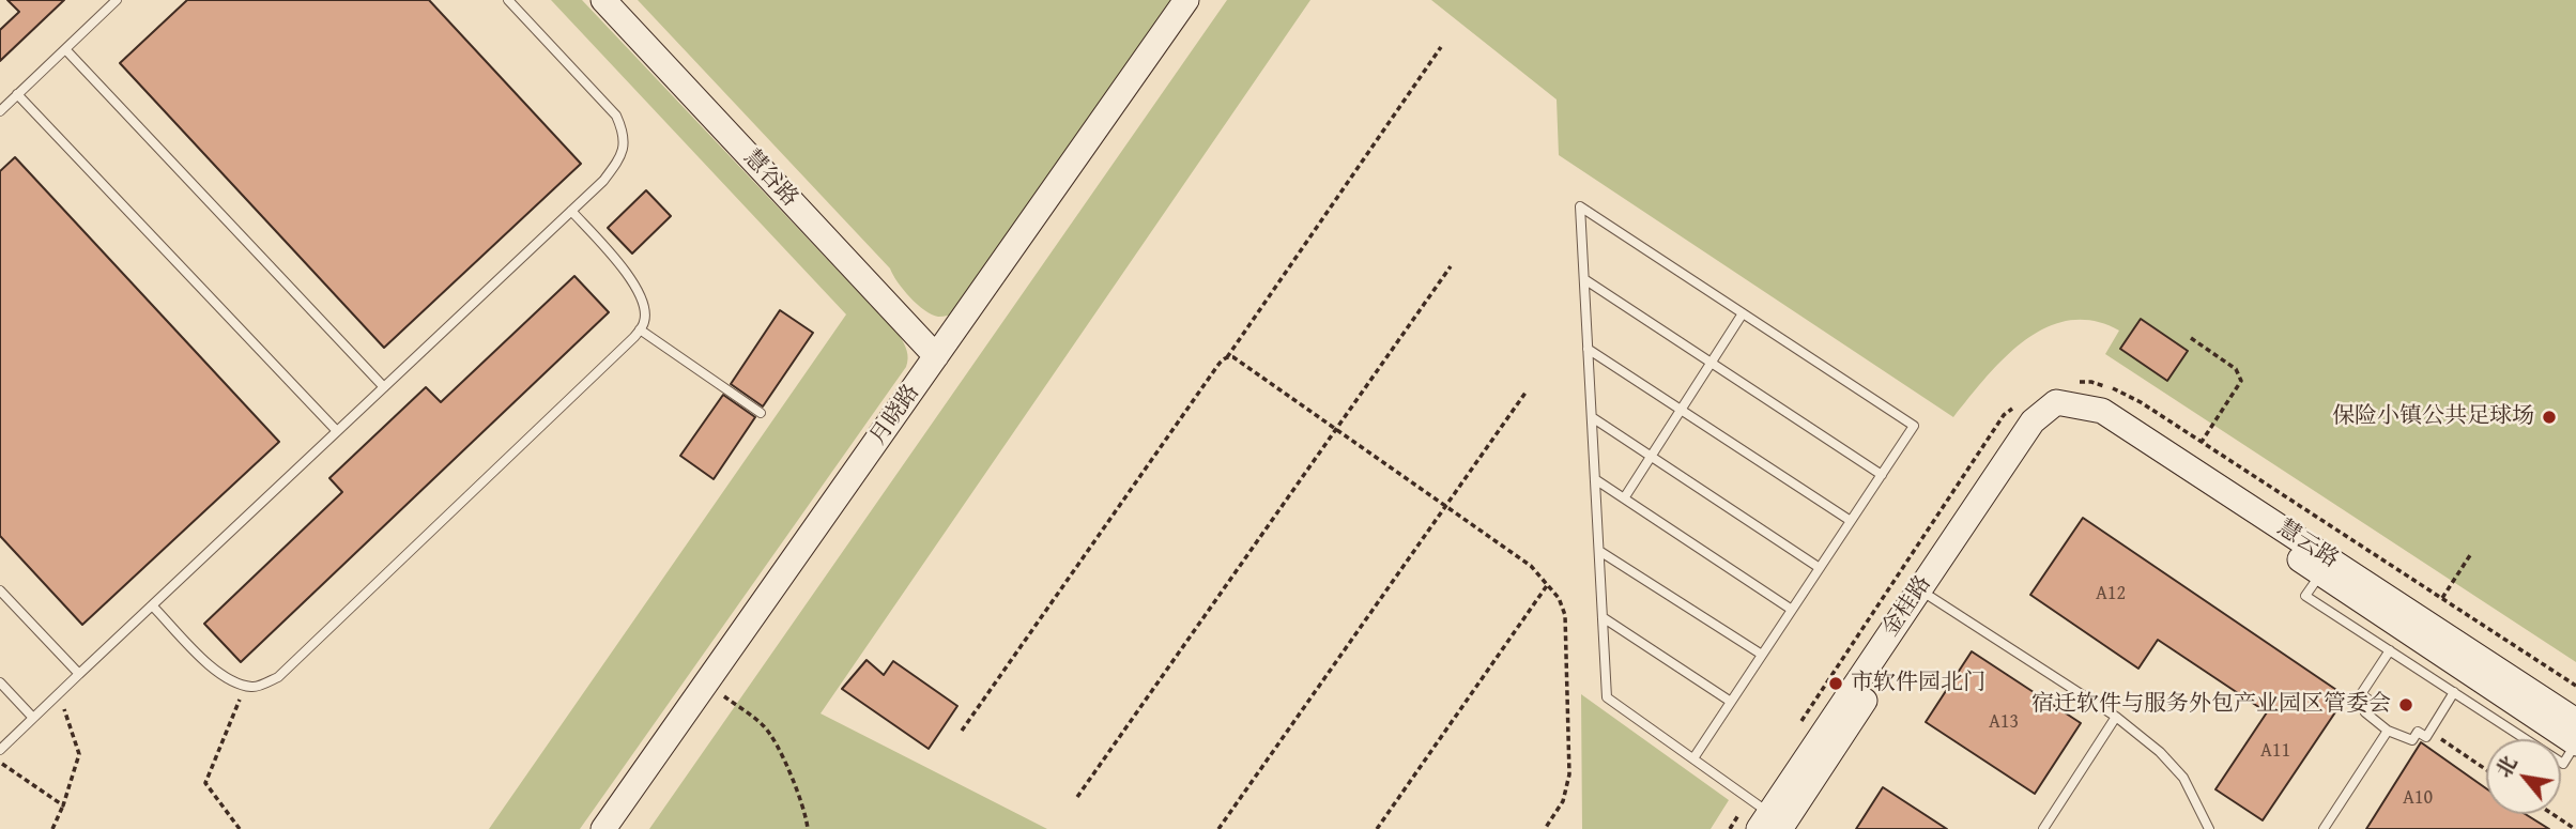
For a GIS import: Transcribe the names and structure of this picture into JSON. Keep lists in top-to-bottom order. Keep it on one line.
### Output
{"streets":{"street":["慧谷路","月晓路","慧云路","金桂路"]},"crossings":[["慧谷路","月晓路"],["慧云路","金桂路"]],"places":["保险小镇公共足球场","市软件园北门","宿迁软件与服务外包产业园区管委会"],"house_numbers":["A12","A13","A11","A10"],"north":"top left"}
